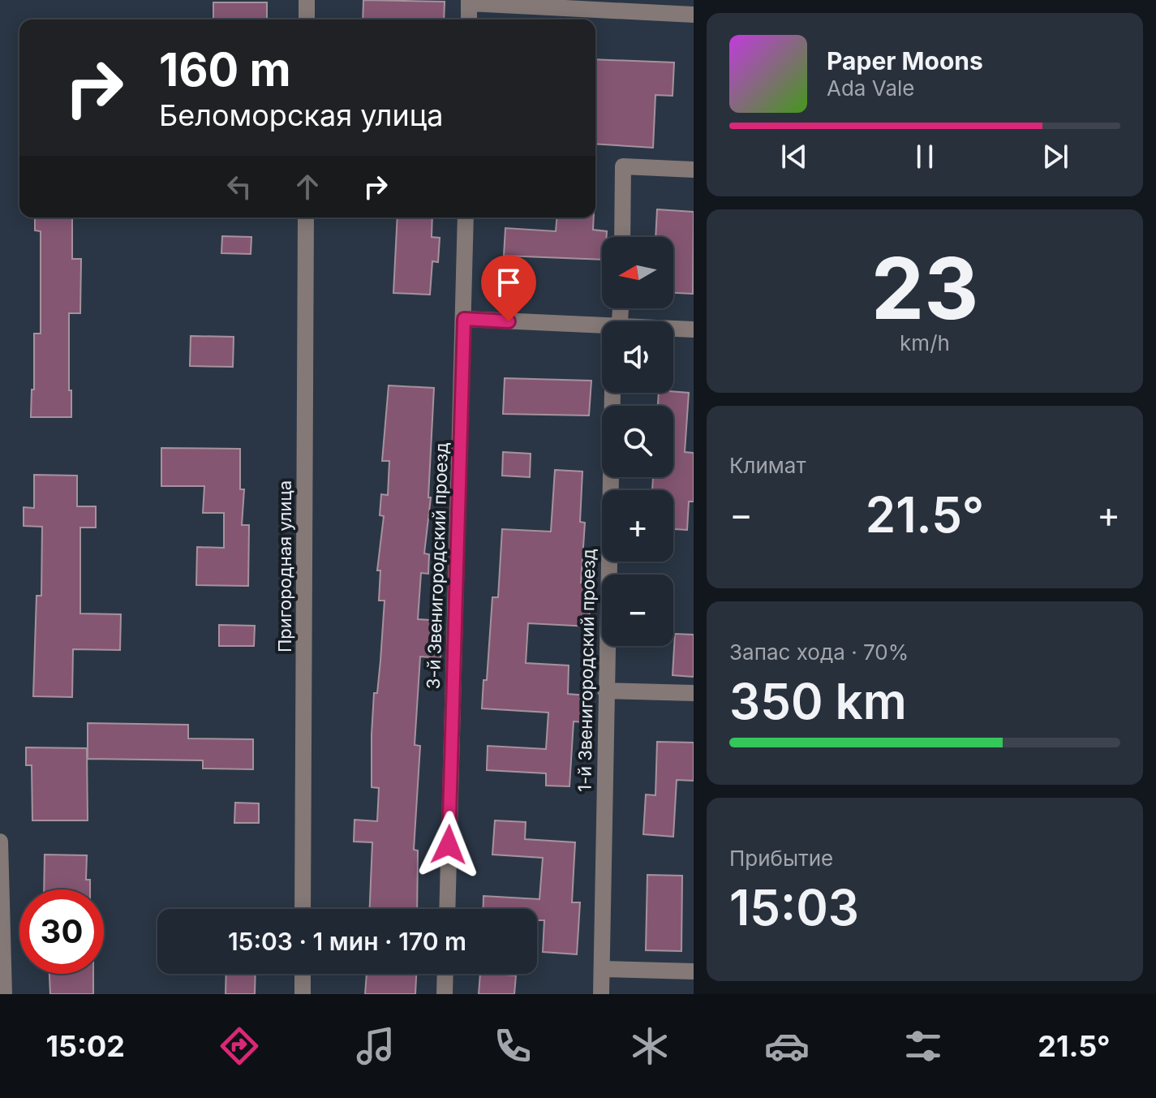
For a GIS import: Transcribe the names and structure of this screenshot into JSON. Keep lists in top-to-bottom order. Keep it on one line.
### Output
{"streets":{"street":["3-й Звенигородский проезд","Пригородная улица","1-й Звенигородский проезд"]},"north":"left","page":{"turn":["160 m","Беломорская улица"],"song":["Paper Moons","Ada Vale"],"tile":[["23","km/h"],"Климат",["Запас хода · 70%","350 km"],["Прибытие","15:03"]],"map_buttons":["+","−"],"heat":["−","21.5°","+"],"limit":"30","trip":"15:03 · 1 мин · 170 m","tabs":["15:02","21.5°"]}}
